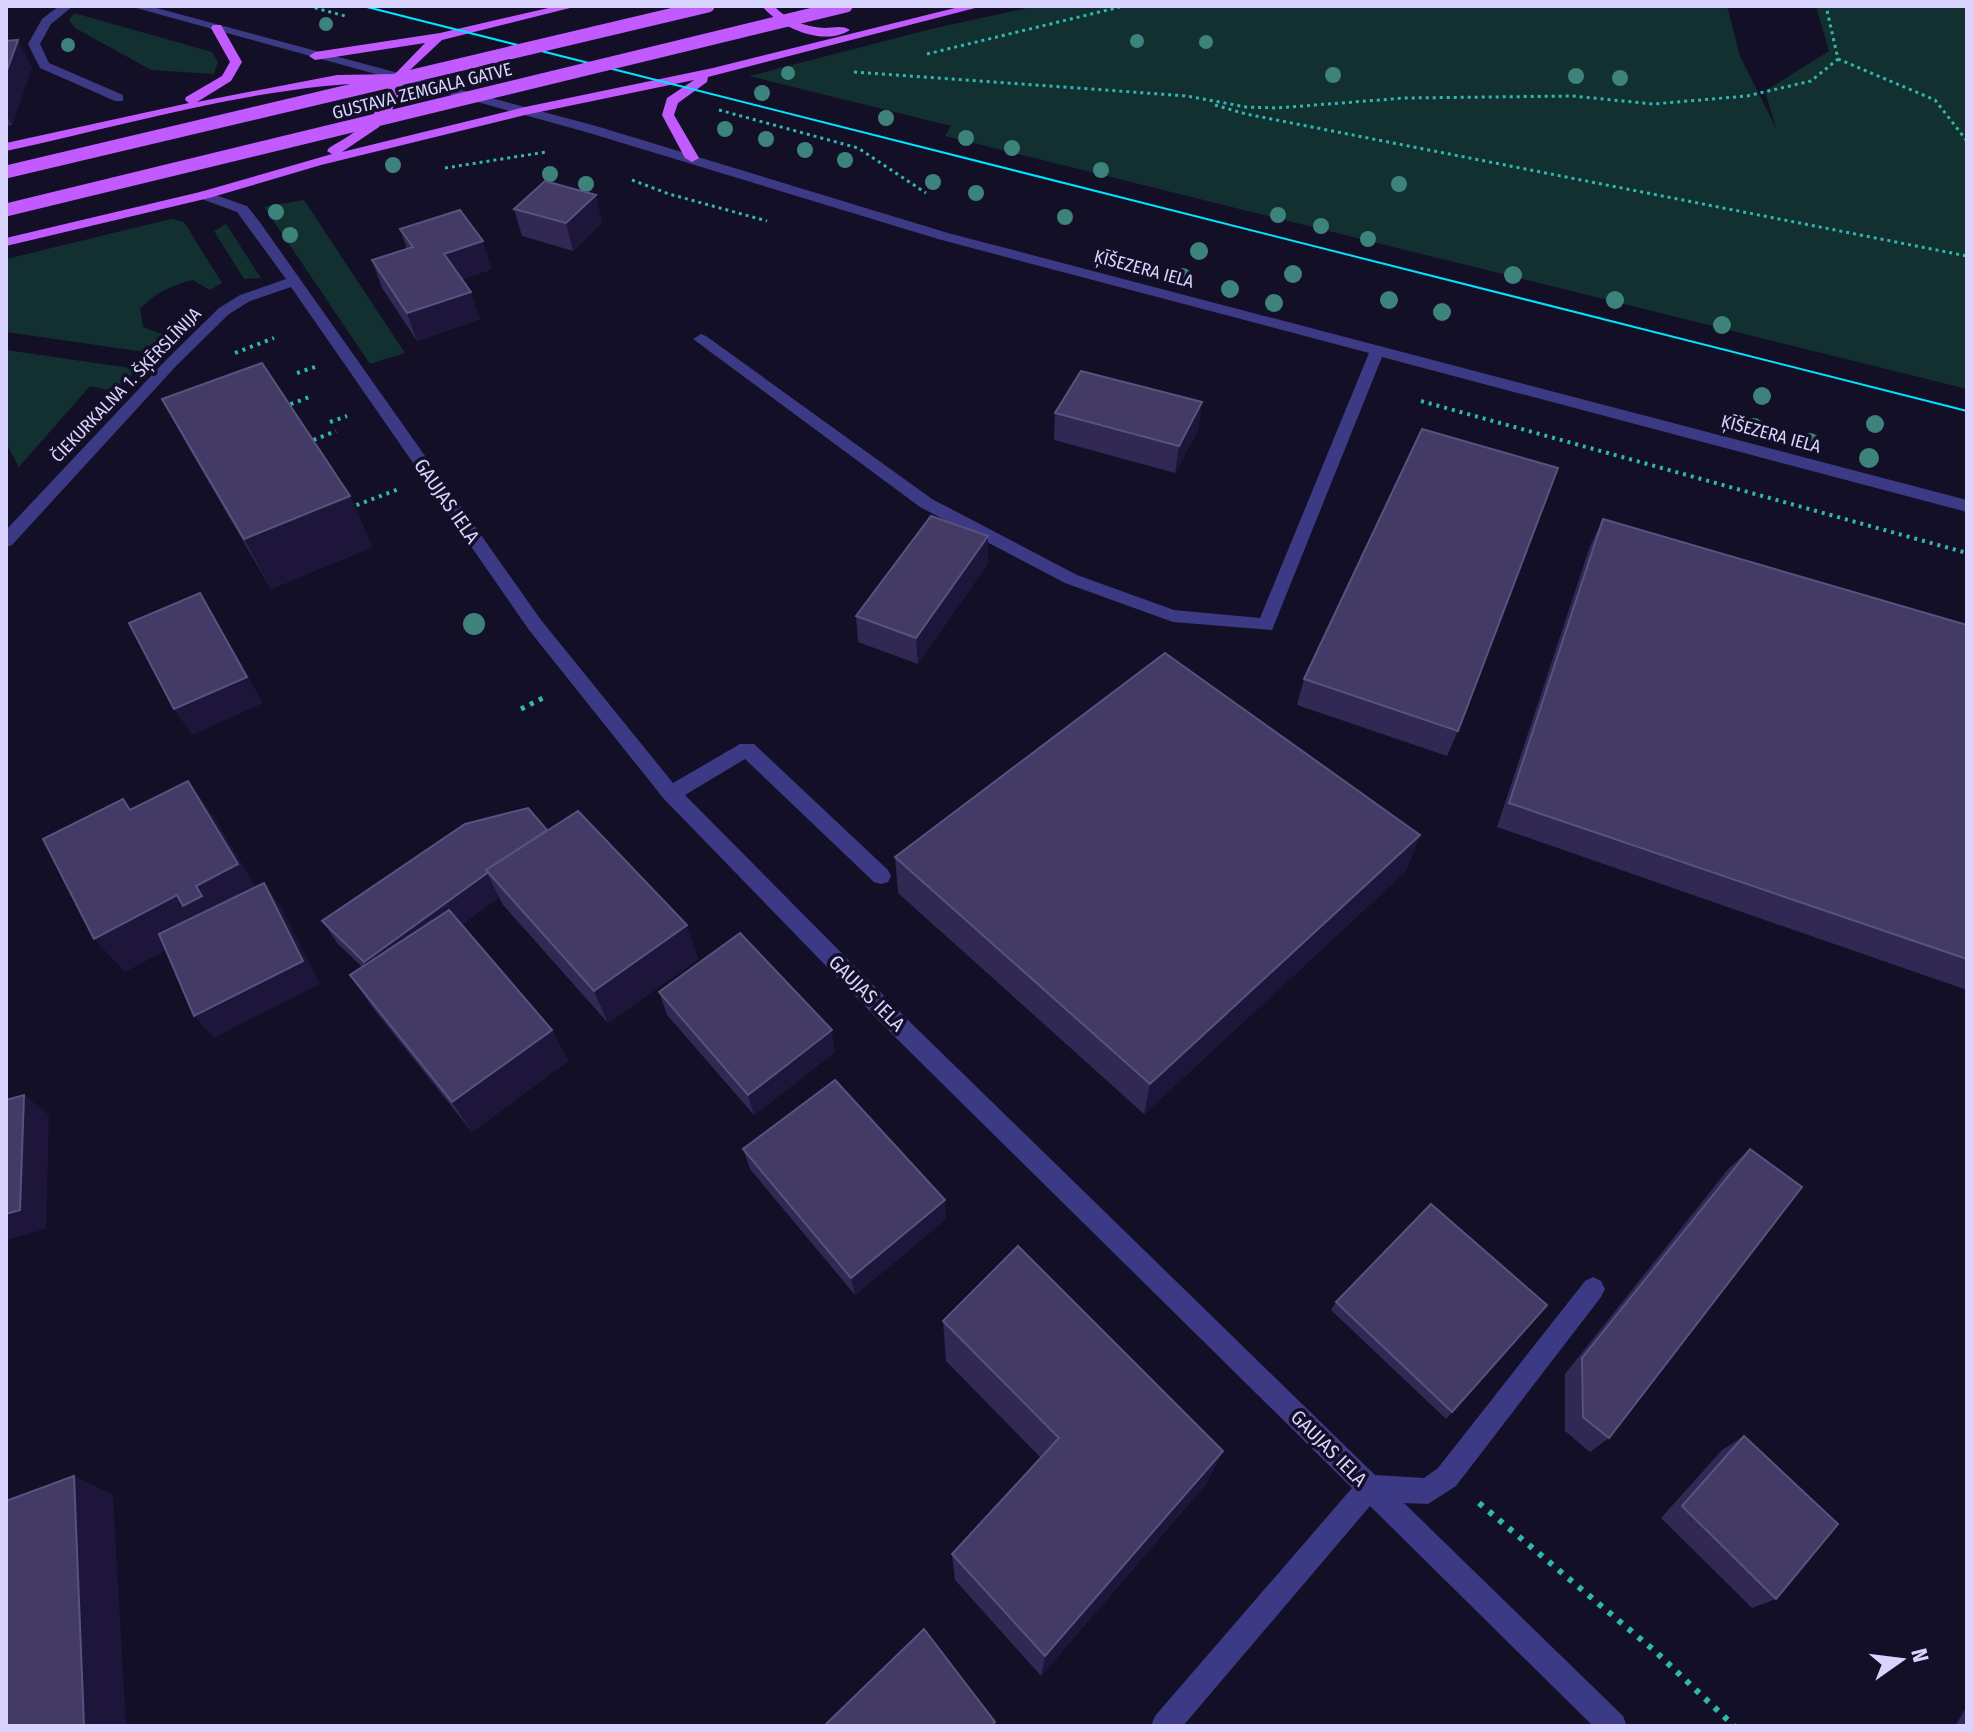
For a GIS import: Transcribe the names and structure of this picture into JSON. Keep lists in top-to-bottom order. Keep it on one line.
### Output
{"streets":{"main road":["GUSTAVA ZEMGALA GATVE"],"street":["ĶĪŠEZERA IELA","ČIEKURKALNA 1. ŠĶĒRSLĪNIJA","GAUJAS IELA"]},"crossings":[["ČIEKURKALNA 1. ŠĶĒRSLĪNIJA","GAUJAS IELA"]],"north":"right"}
